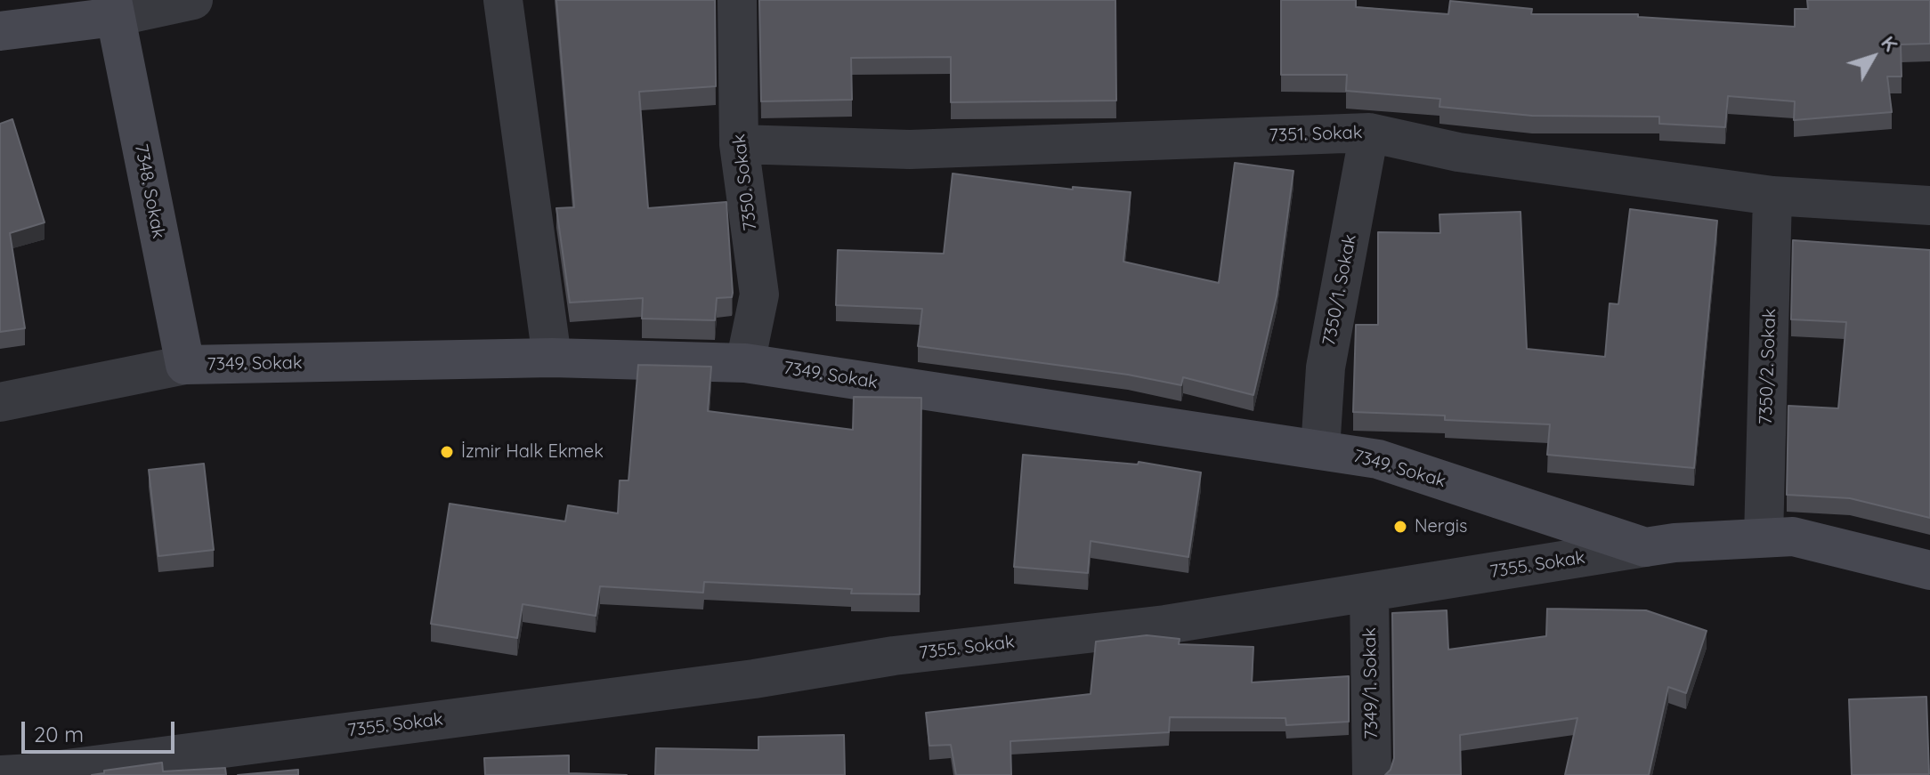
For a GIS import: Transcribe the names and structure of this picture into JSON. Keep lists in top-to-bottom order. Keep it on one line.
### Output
{"streets":{"street":["7351. Sokak","7350. Sokak","7348. Sokak","7350/1. Sokak","7349. Sokak","7350/2. Sokak","7355. Sokak","7349/1. Sokak"]},"crossings":[["7351. Sokak","7350. Sokak"],["7351. Sokak","7350/1. Sokak"],["7351. Sokak","7350/2. Sokak"],["7350. Sokak","7349. Sokak"],["7348. Sokak","7349. Sokak"],["7350/1. Sokak","7349. Sokak"],["7349. Sokak","7355. Sokak"],["7350/2. Sokak","7355. Sokak"],["7355. Sokak","7349/1. Sokak"]],"places":["İzmir Halk Ekmek","Nergis"],"scale_bar":"20 m","north":"top right"}
